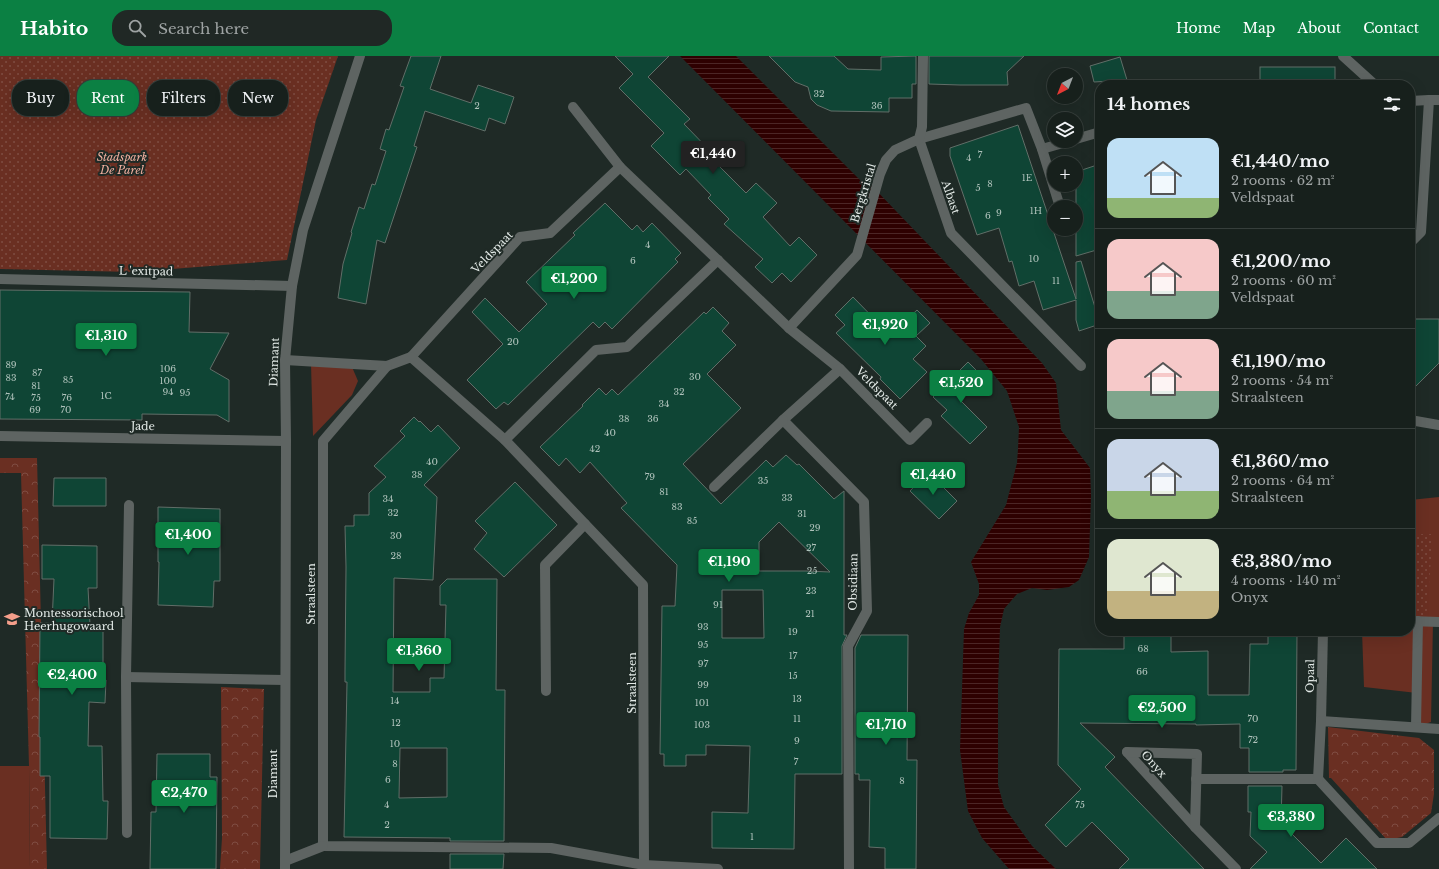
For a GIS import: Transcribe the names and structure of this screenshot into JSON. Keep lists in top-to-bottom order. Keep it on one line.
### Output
{"streets":{"street":["Bergkristal","Albast","Veldspaat","L 'exitpad","Diamant","Jade","Obsidiaan","Straalsteen","Opaal","Onyx"]},"crossings":[["Bergkristal","Albast"],["Bergkristal","Veldspaat"],["Veldspaat","Straalsteen"],["L 'exitpad","Diamant"],["Diamant","Jade"],["Diamant","Straalsteen"]],"parks":["Stadspark De Parel"],"places":{"school or university":["Montessorischool Heerhugowaard"]},"house_numbers":["32","2","36","7","4","1E","8","5","1H","9","6","4","10","6","11","20","89","106","87","30","83","85","100","81","94","32","95","1C","74","75","76","34","69","70","38","36","40","42","40","38","79","35","81","33","34","83","32","31","85","29","30","27","28","25","23","91","21","93","19","95","68","17","97","66","15","99","13","14","101","11","70","12","103","72","9","10","7","8","6","8","4","75","2","1"],"north":"bottom left","page":{"header":"Habito","search":"Search here","nav":["Home","Map","About","Contact"],"map_buttons":["+","−"],"chip":["Buy","Rent","Filters","New"],"heading":"14 homes","list":[{"name":"€1,440/mo","note":"2 rooms · 62 m² · Veldspaat"},{"name":"€1,200/mo","note":"2 rooms · 60 m² · Veldspaat"},{"name":"€1,190/mo","note":"2 rooms · 54 m² · Straalsteen"},{"name":"€1,360/mo","note":"2 rooms · 64 m² · Straalsteen"},{"name":"€3,380/mo","note":"4 rooms · 140 m² · Onyx"}],"price":["€1,440","€1,200","€1,920","€1,310","€1,520","€1,440","€1,400","€1,190","€1,360","€2,400","€2,500","€1,710","€2,470","€3,380"]}}
